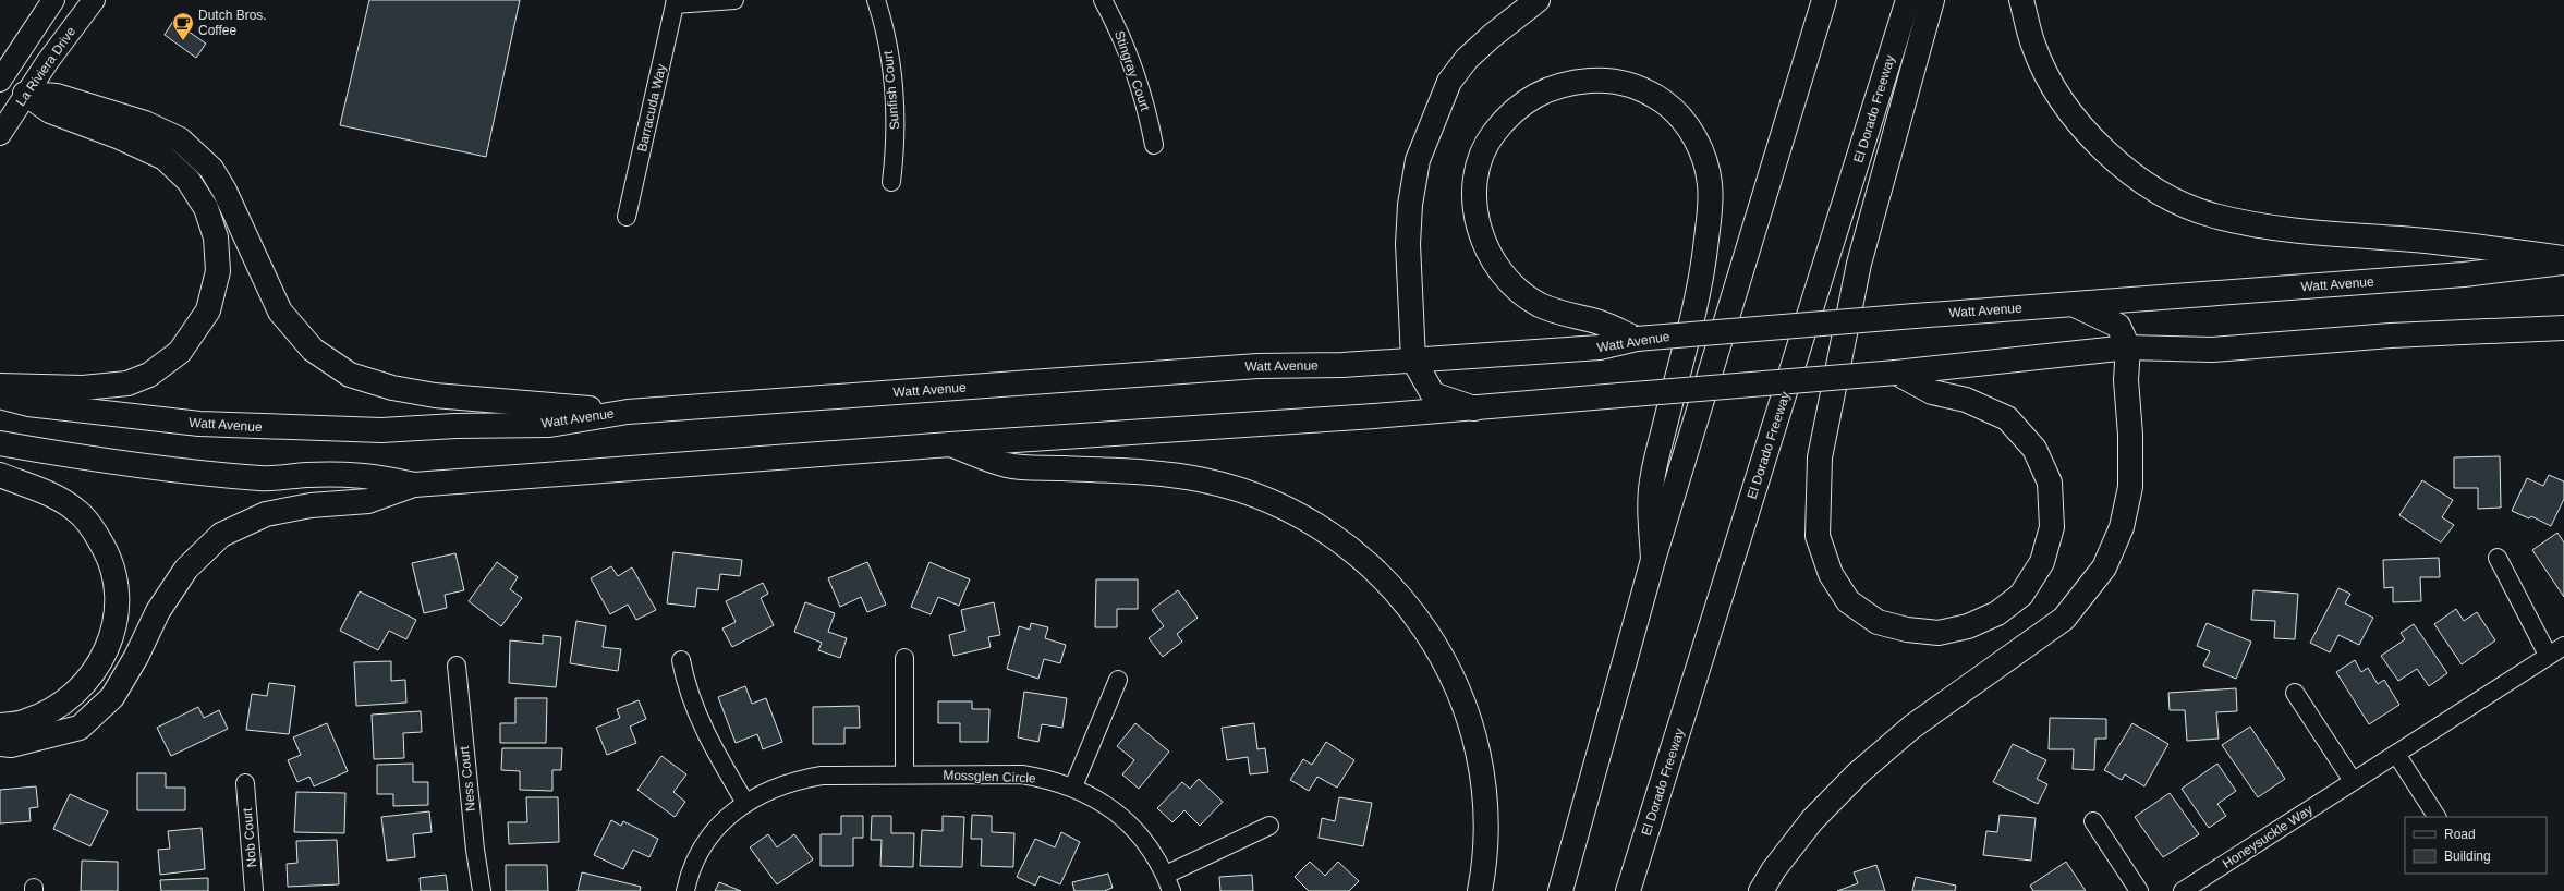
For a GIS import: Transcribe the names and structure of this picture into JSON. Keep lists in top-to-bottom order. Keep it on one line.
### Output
{"streets":{"main road":["El Dorado Freeway","Watt Avenue"],"street":["La Riviera Drive","Stingray Court","Sunfish Court","Barracuda Way","Mossglen Circle","Ness Court","Honeysuckle Way","Nob Court"]},"places":{"cafe":["Dutch Bros. Coffee"]},"legend":["Road","Building"]}
